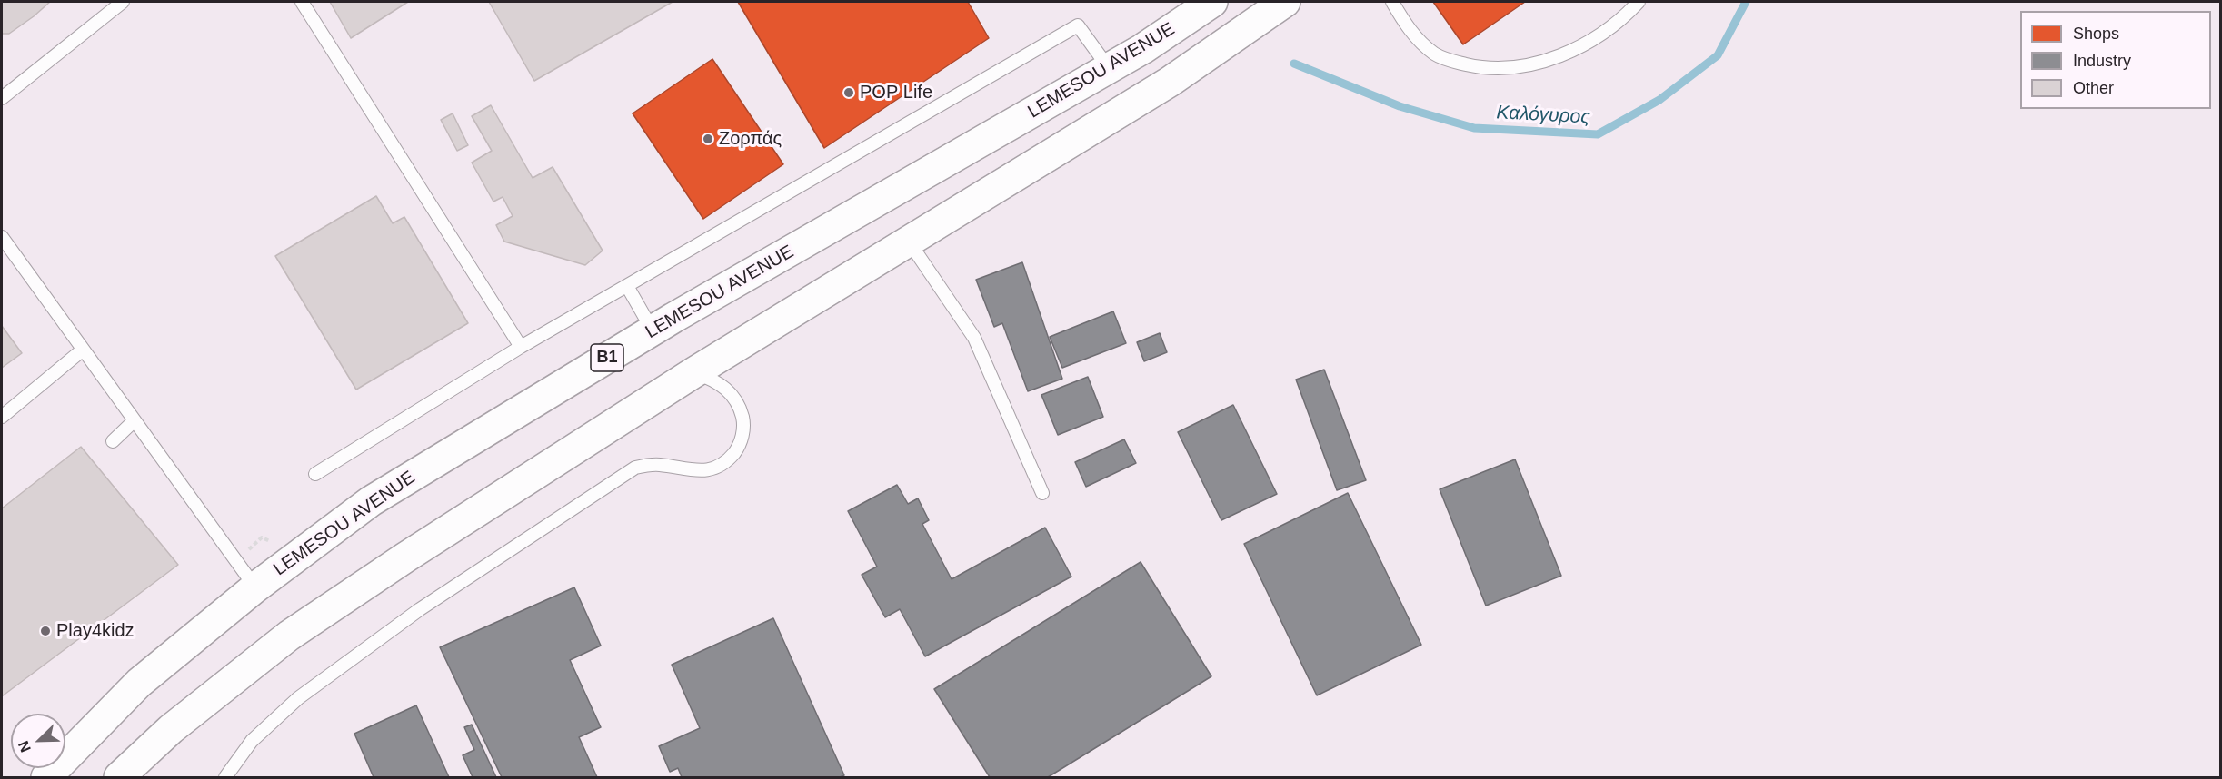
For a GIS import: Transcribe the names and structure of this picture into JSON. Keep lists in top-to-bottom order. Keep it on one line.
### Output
{"streets":{"main road":["LEMESOU AVENUE","B1"]},"water":["Καλόγυρος"],"places":["POP Life","Ζορπάς","Play4kidz"],"legend":["Shops","Industry","Other"],"north":"bottom left"}
